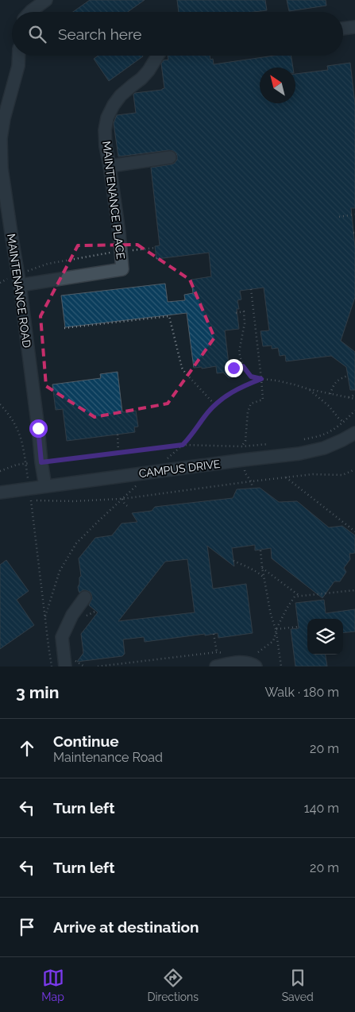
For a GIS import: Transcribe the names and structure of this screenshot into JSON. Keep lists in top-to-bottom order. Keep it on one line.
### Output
{"streets":{"street":["MAINTENANCE PLACE","MAINTENANCE ROAD","CAMPUS DRIVE"]},"crossings":[["MAINTENANCE PLACE","MAINTENANCE ROAD"],["MAINTENANCE ROAD","CAMPUS DRIVE"]],"north":"top left","page":{"search":"Search here","heading":["3 min","Walk · 180 m"],"list":[["Continue","Maintenance Road","20 m"],["Turn left","140 m"],["Turn left","20 m"],"Arrive at destination"],"nav":["Map","Directions","Saved"]}}
